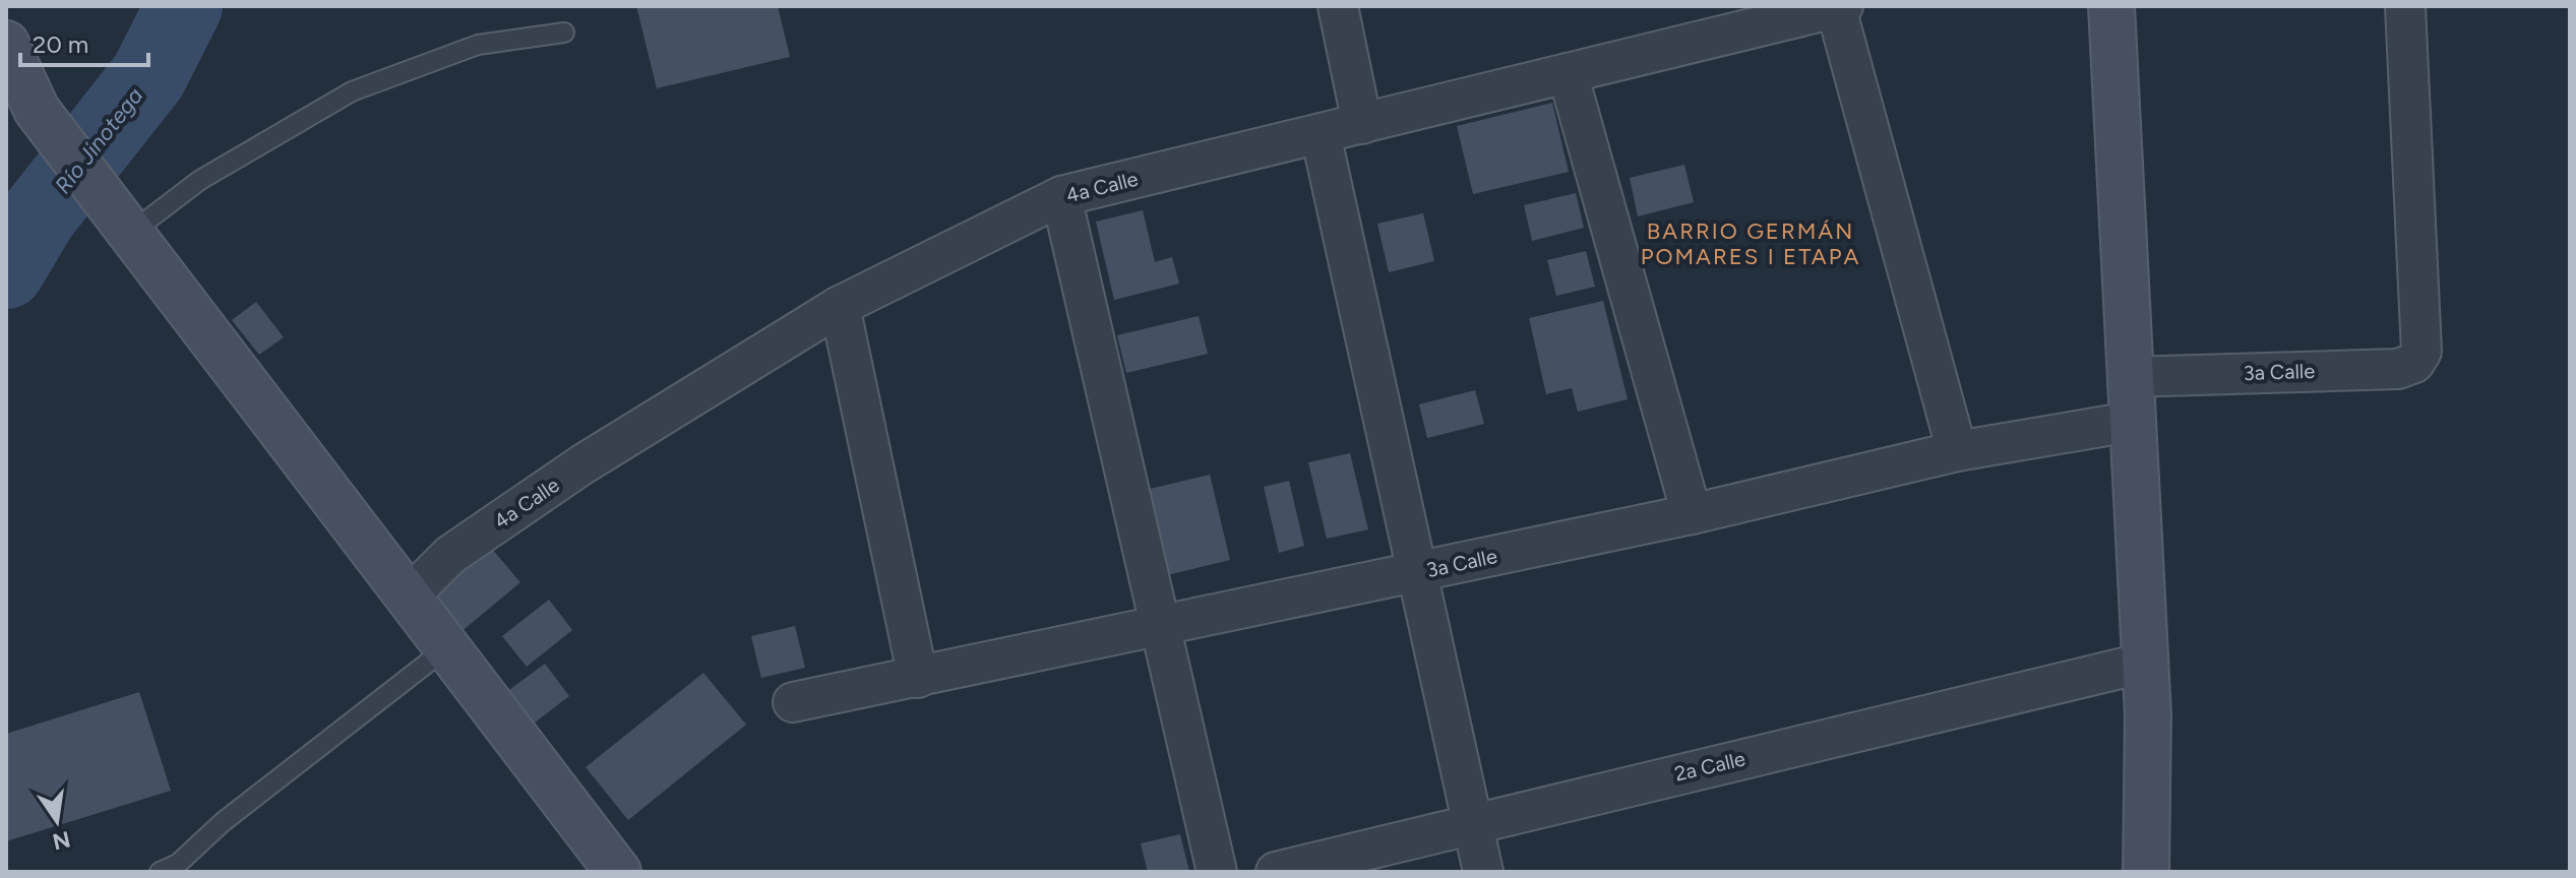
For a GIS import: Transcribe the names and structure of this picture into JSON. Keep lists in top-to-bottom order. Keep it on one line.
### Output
{"streets":{"street":["4a Calle","3a Calle","2a Calle"]},"districts":["BARRIO GERMÁN POMARES I ETAPA"],"water":["Río Jinotega"],"scale_bar":"20 m","north":"bottom"}
